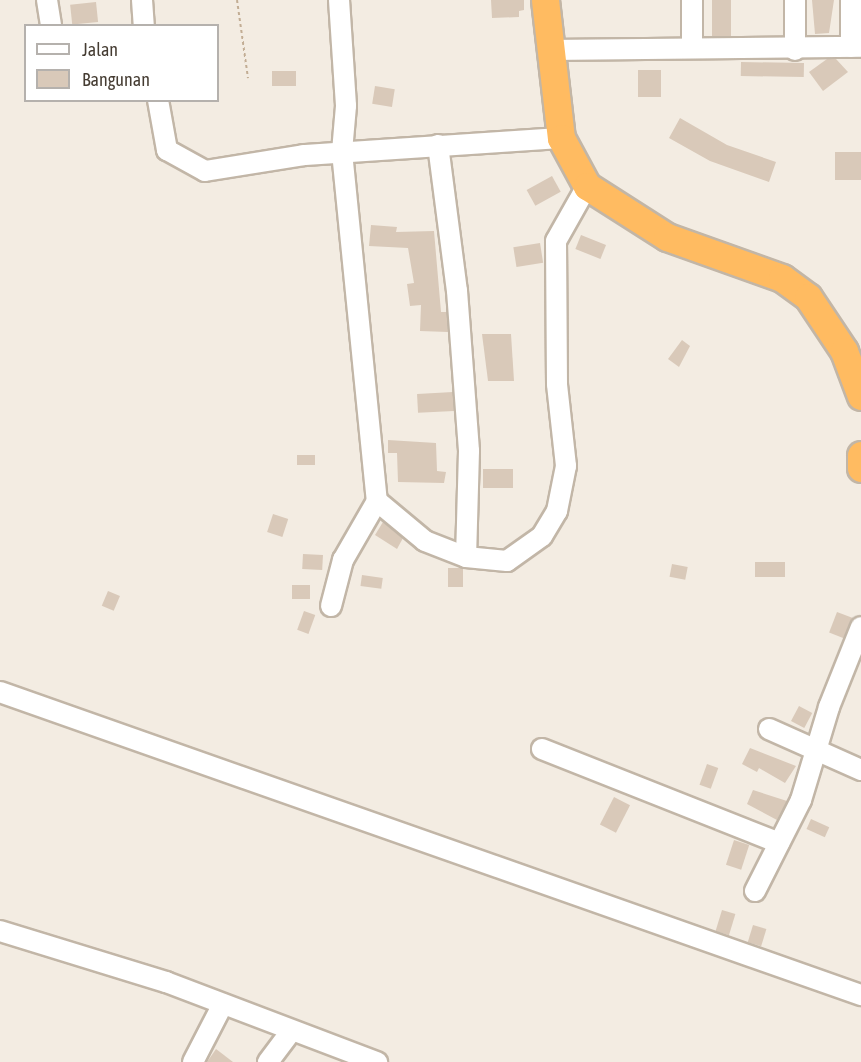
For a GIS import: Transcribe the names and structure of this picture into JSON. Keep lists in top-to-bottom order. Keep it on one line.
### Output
{"legend":["Jalan","Bangunan"]}
